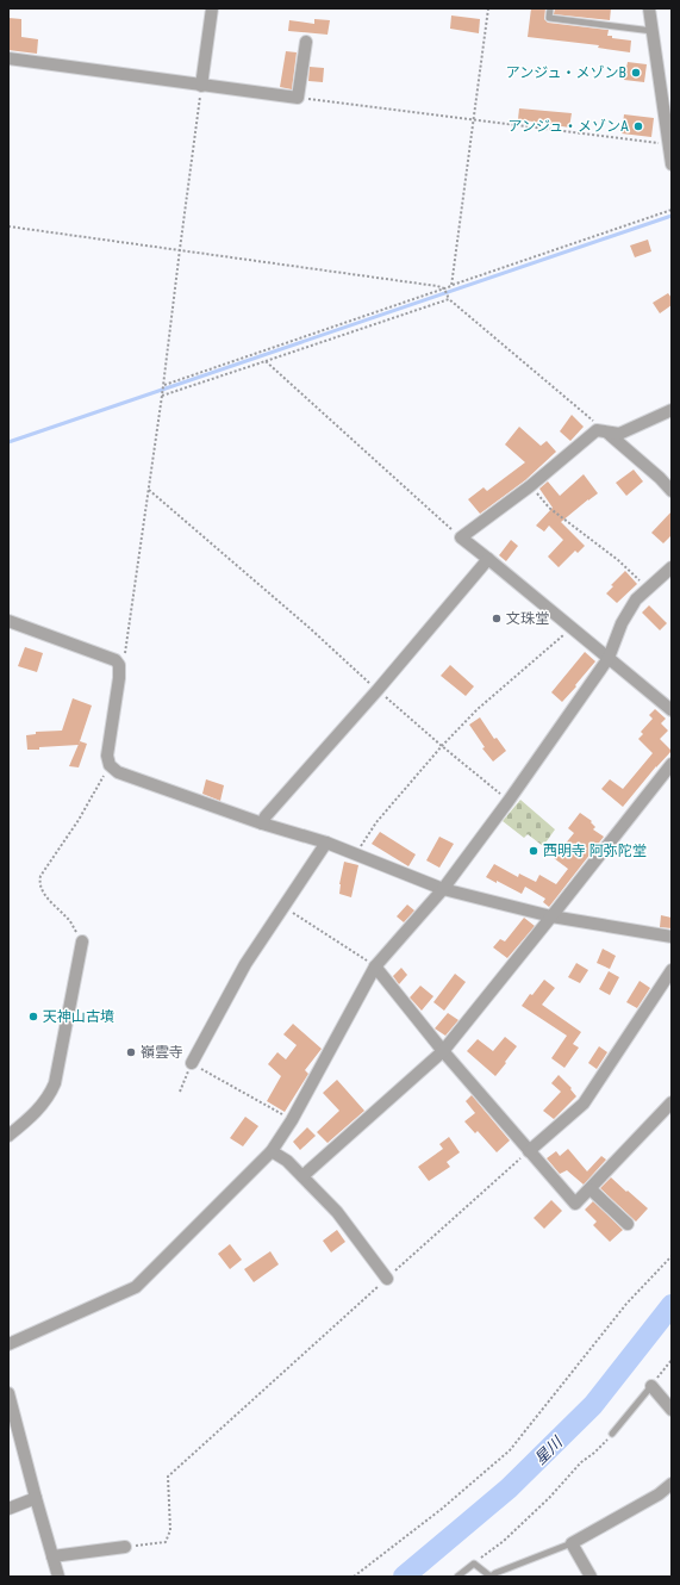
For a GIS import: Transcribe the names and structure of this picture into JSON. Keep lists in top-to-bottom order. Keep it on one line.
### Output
{"water":["星川"],"places":["アンジュ・メゾンB","アンジュ・メゾンA","文珠堂","西明寺 阿弥陀堂","天神山古墳","嶺雲寺"]}
